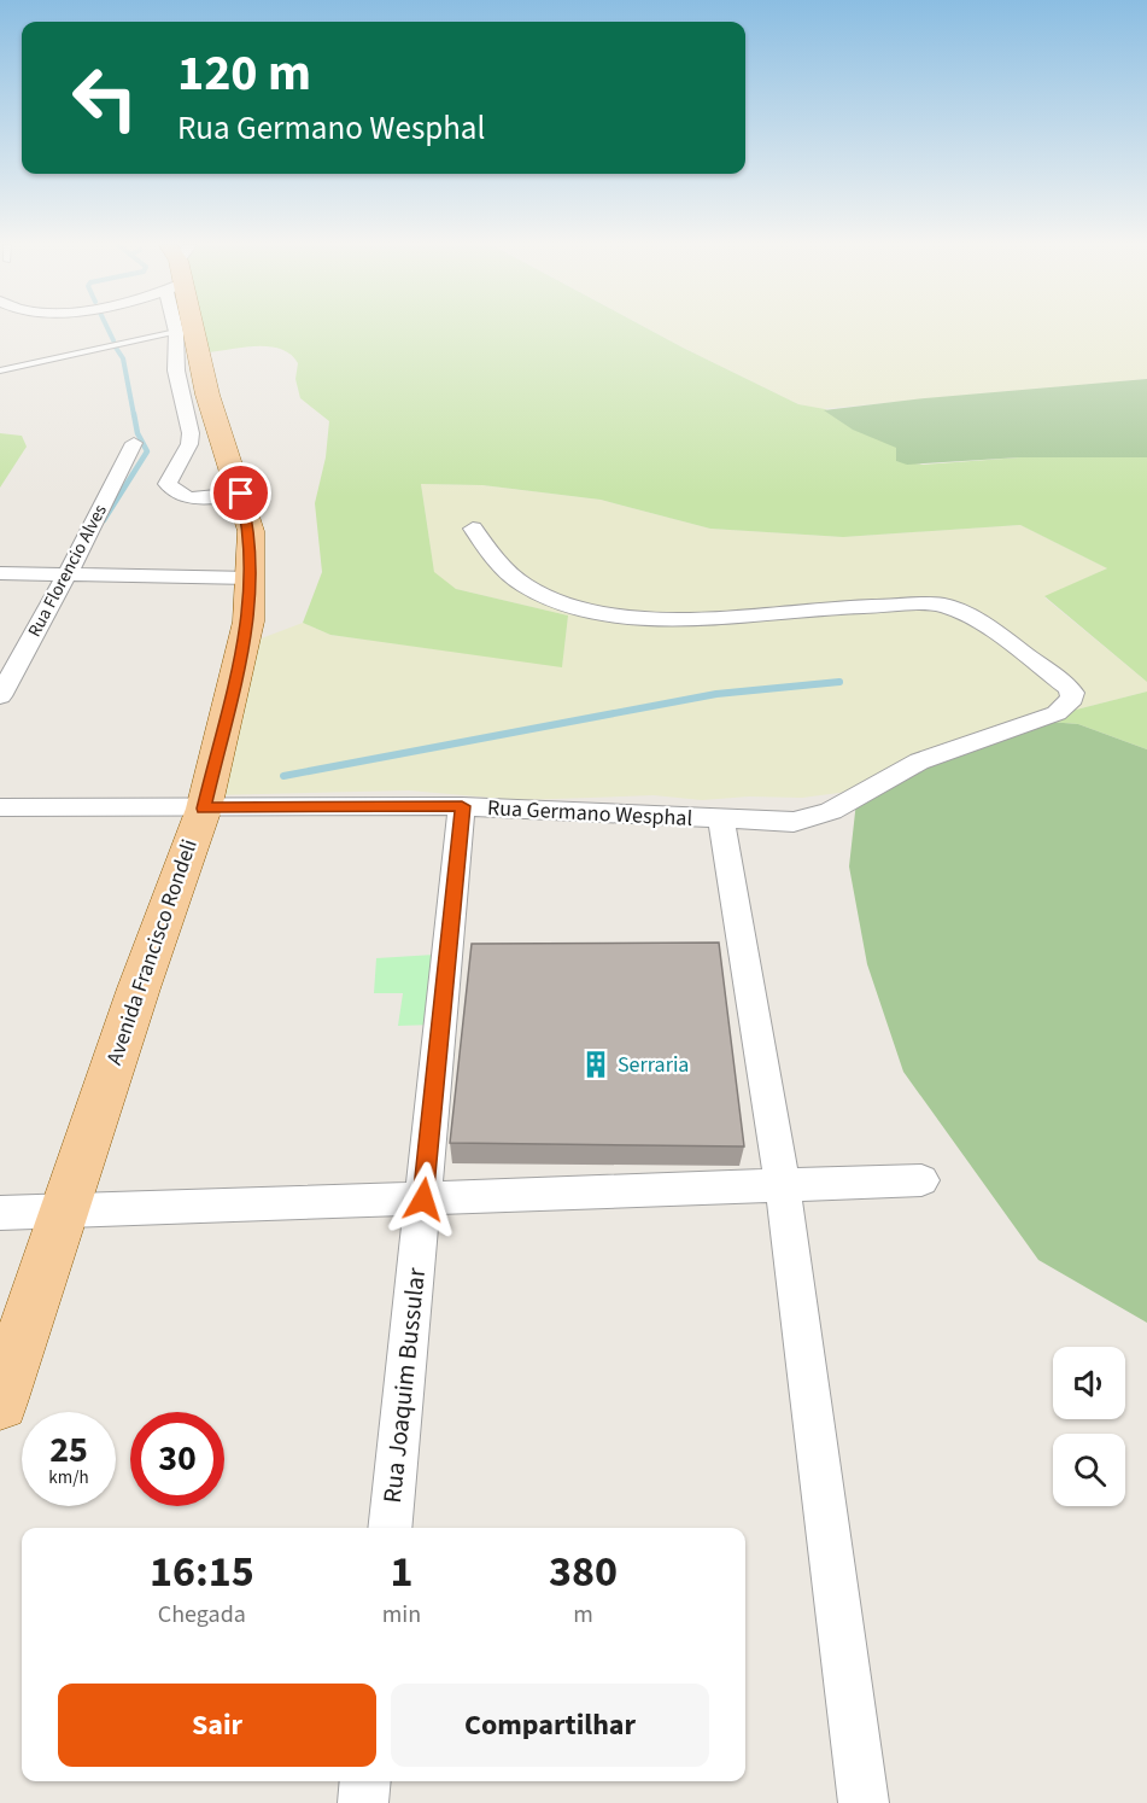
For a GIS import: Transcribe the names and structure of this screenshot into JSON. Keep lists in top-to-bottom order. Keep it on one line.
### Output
{"streets":{"main road":["Avenida Francisco Rondeli"],"street":["Rua Florencio Alves","Rua Germano Wesphal","Rua Joaquim Bussular"]},"crossings":[["Rua Germano Wesphal","Avenida Francisco Rondeli"],["Rua Germano Wesphal","Rua Joaquim Bussular"]],"places":{"building":["Serraria"]},"page":{"turn":["120 m","Rua Germano Wesphal"],"speed":"25 km/h","limit":"30","eta":["16:15","Chegada","1","min","380","m"],"buttons":["Sair","Compartilhar"]}}
